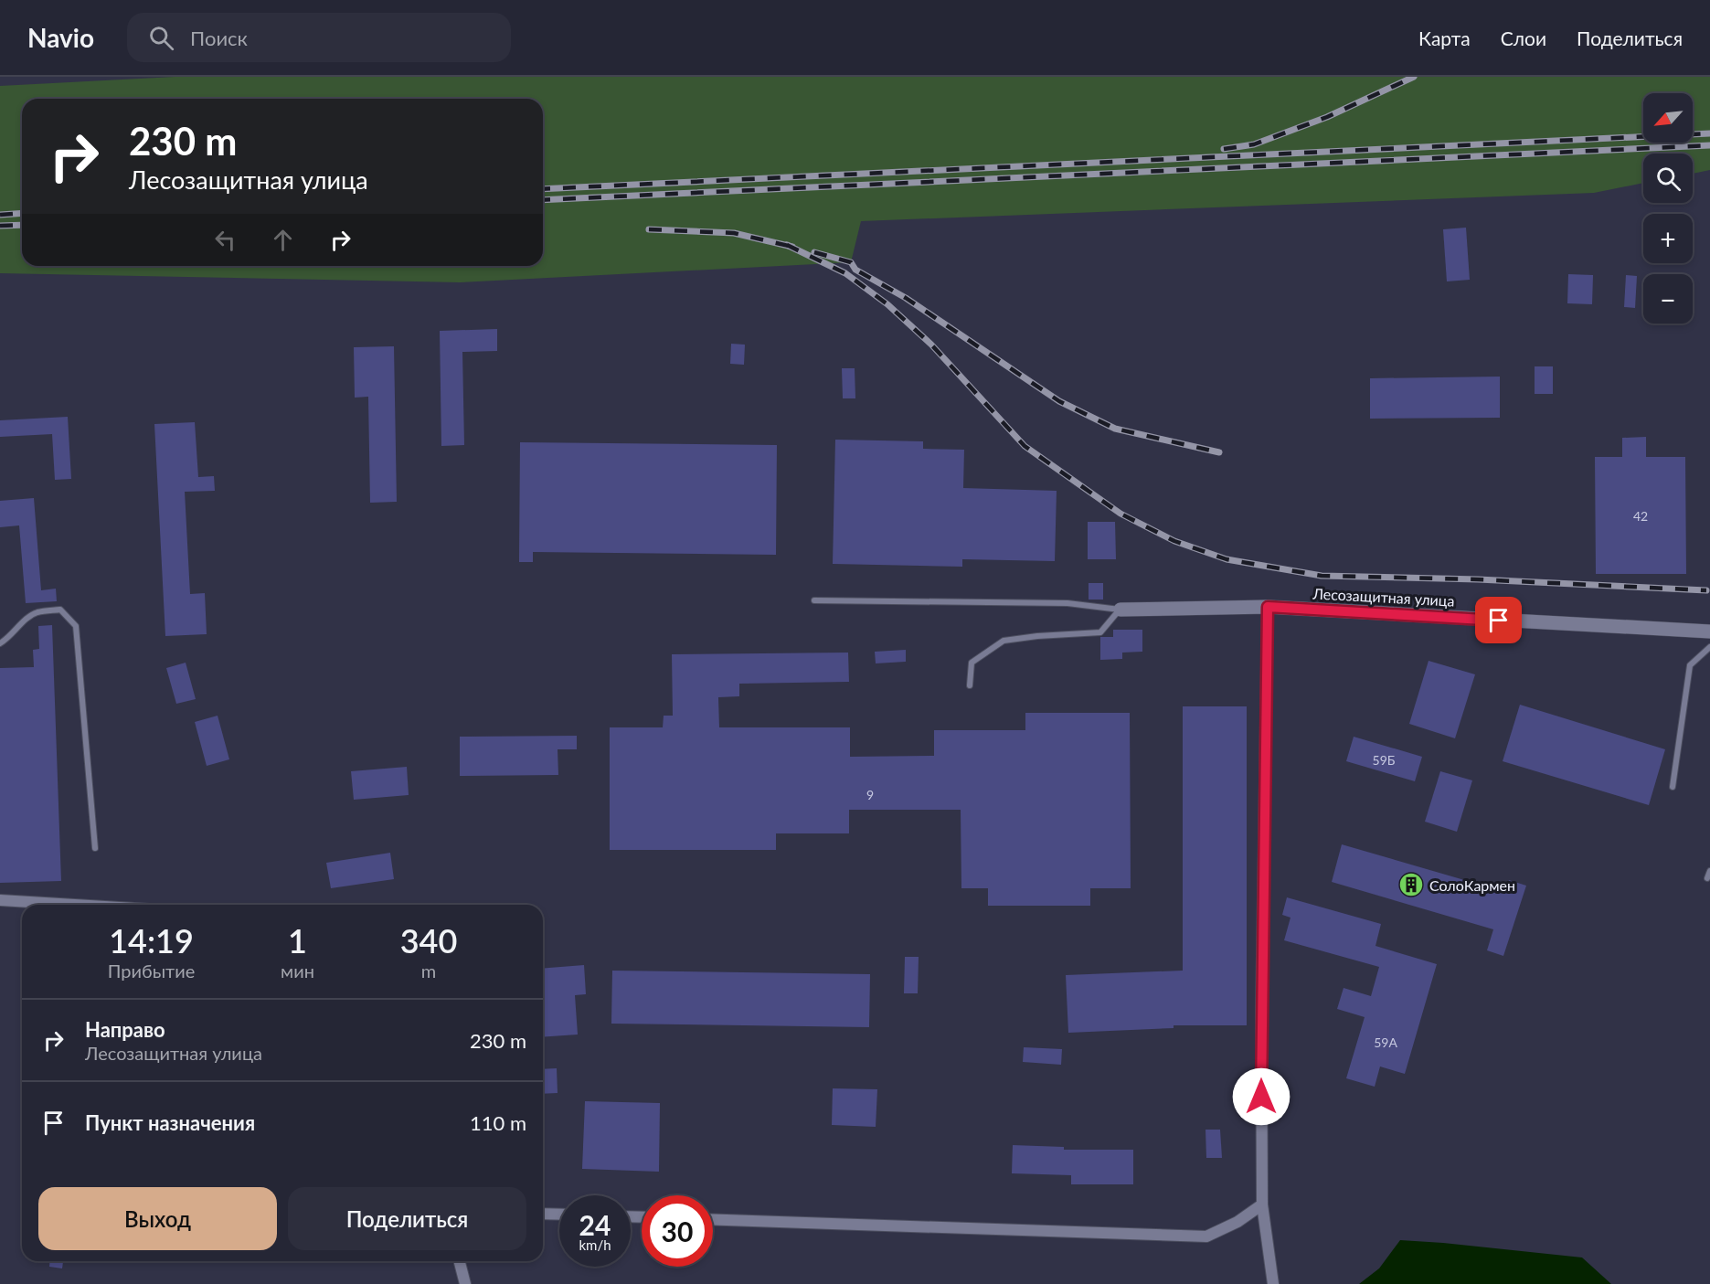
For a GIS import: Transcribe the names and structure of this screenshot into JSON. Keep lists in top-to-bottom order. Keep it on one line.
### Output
{"streets":{"street":["Лесозащитная улица"]},"places":{"building":["СолоКармен"]},"house_numbers":["42","59Б","9","59А"],"north":"bottom left","page":{"header":"Navio","search":"Поиск","nav":["Карта","Слои","Поделиться"],"map_buttons":["+","−"],"turn":["230 m","Лесозащитная улица"],"eta":["14:19","Прибытие","1","мин","340","m"],"list":[{"name":"Направо","note":"Лесозащитная улица","value":"230 m"},{"name":"Пункт назначения","value":"110 m"}],"buttons":["Выход","Поделиться"],"speed":"24 km/h","limit":"30"}}
